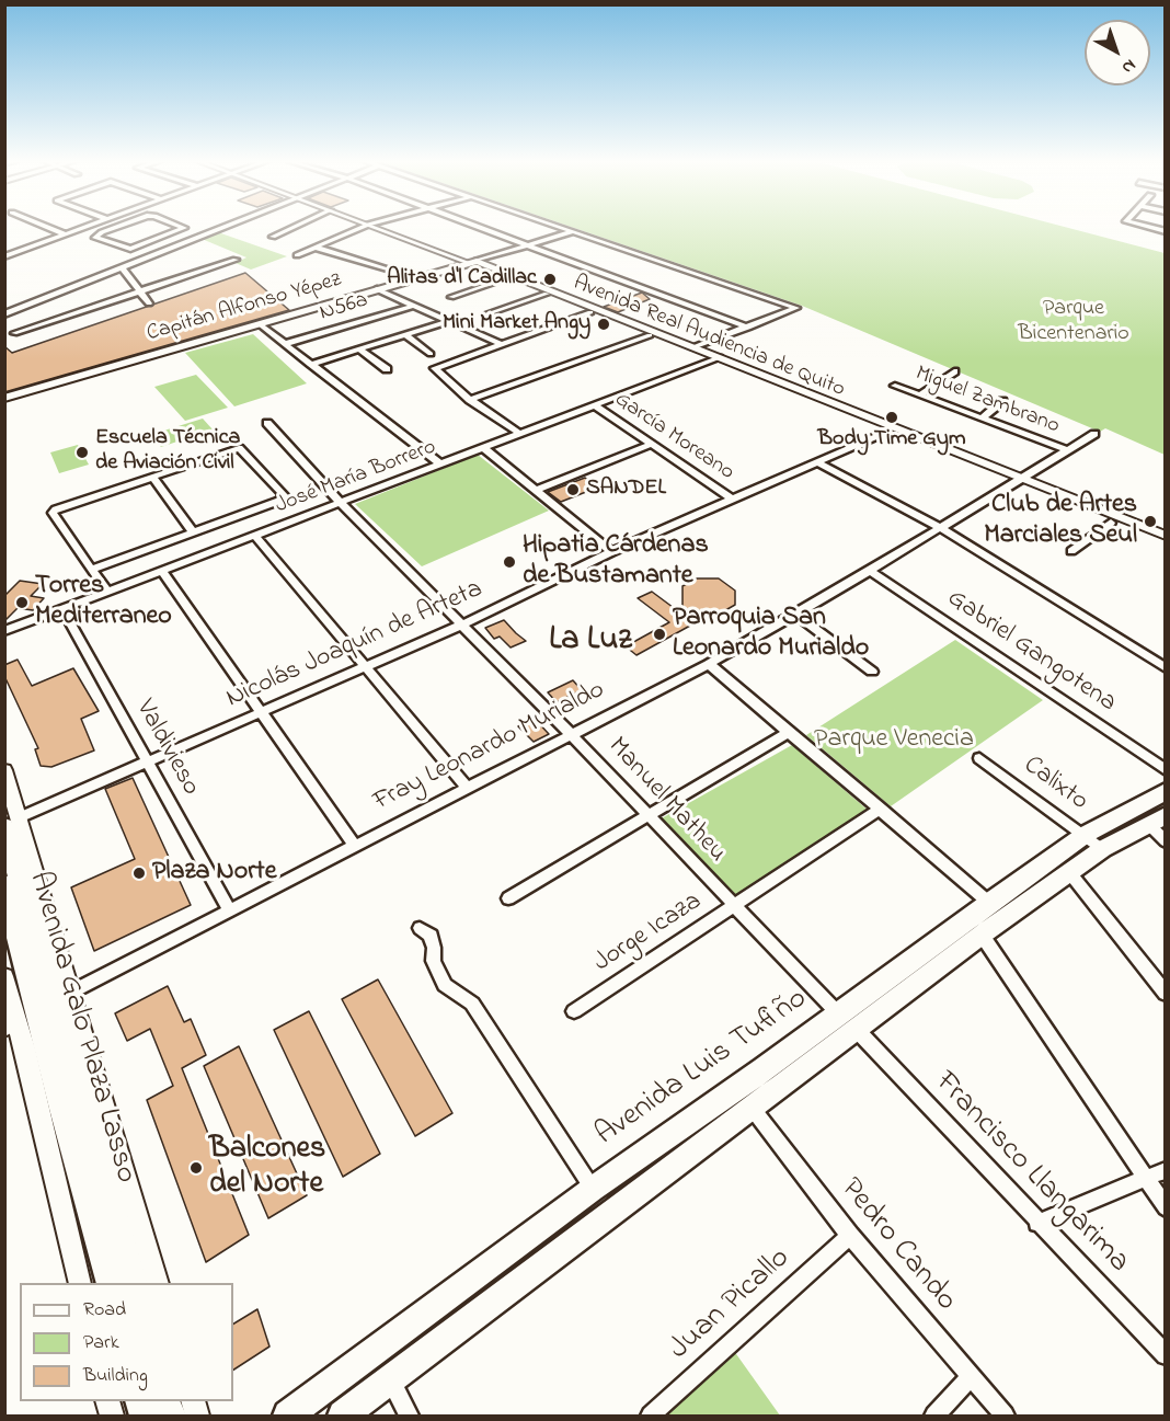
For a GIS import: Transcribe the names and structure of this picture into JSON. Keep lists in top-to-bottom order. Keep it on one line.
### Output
{"streets":{"main road":["Capitán Alfonso Yépez","Avenida Real Audiencia de Quito","Avenida Galo Plaza Lasso","Avenida Luis Tufiño"],"street":["N56a","Miguel Zambrano","García Moreano","José María Borrero","Nicolás Joaquín de Arteta","Gabriel Gangotena","Fray Leonardo Murialdo","Valdivieso","Calixto","Manuel Matheu","Jorge Icaza","Francisco Llangarima","Pedro Cando","Juan Picallo"]},"crossings":[["Capitán Alfonso Yépez","Avenida Real Audiencia de Quito"],["Avenida Real Audiencia de Quito","José María Borrero"],["Avenida Real Audiencia de Quito","Nicolás Joaquín de Arteta"],["Avenida Real Audiencia de Quito","Fray Leonardo Murialdo"],["Miguel Zambrano","Fray Leonardo Murialdo"],["García Moreano","José María Borrero"],["García Moreano","Nicolás Joaquín de Arteta"],["José María Borrero","Valdivieso"],["José María Borrero","Manuel Matheu"],["Nicolás Joaquín de Arteta","Valdivieso"],["Nicolás Joaquín de Arteta","Manuel Matheu"],["Nicolás Joaquín de Arteta","Avenida Galo Plaza Lasso"],["Gabriel Gangotena","Fray Leonardo Murialdo"],["Fray Leonardo Murialdo","Valdivieso"],["Fray Leonardo Murialdo","Manuel Matheu"],["Fray Leonardo Murialdo","Avenida Galo Plaza Lasso"],["Calixto","Avenida Luis Tufiño"],["Manuel Matheu","Jorge Icaza"],["Manuel Matheu","Avenida Luis Tufiño"],["Pedro Cando","Juan Picallo"]],"districts":["La Luz"],"parks":["Parque Bicentenario","Parque Venecia"],"places":["Alitas d'l Cadillac","Mini Market Angy","Body Time Gym","Escuela Técnica de Aviación Civil","SANDEL","Club de Artes Marciales Seul","Hipatia Cárdenas de Bustamante","Torres Mediterraneo","Parroquia San Leonardo Murialdo","Plaza Norte","Balcones del Norte"],"legend":["Road","Park","Building"],"north":"bottom right"}
